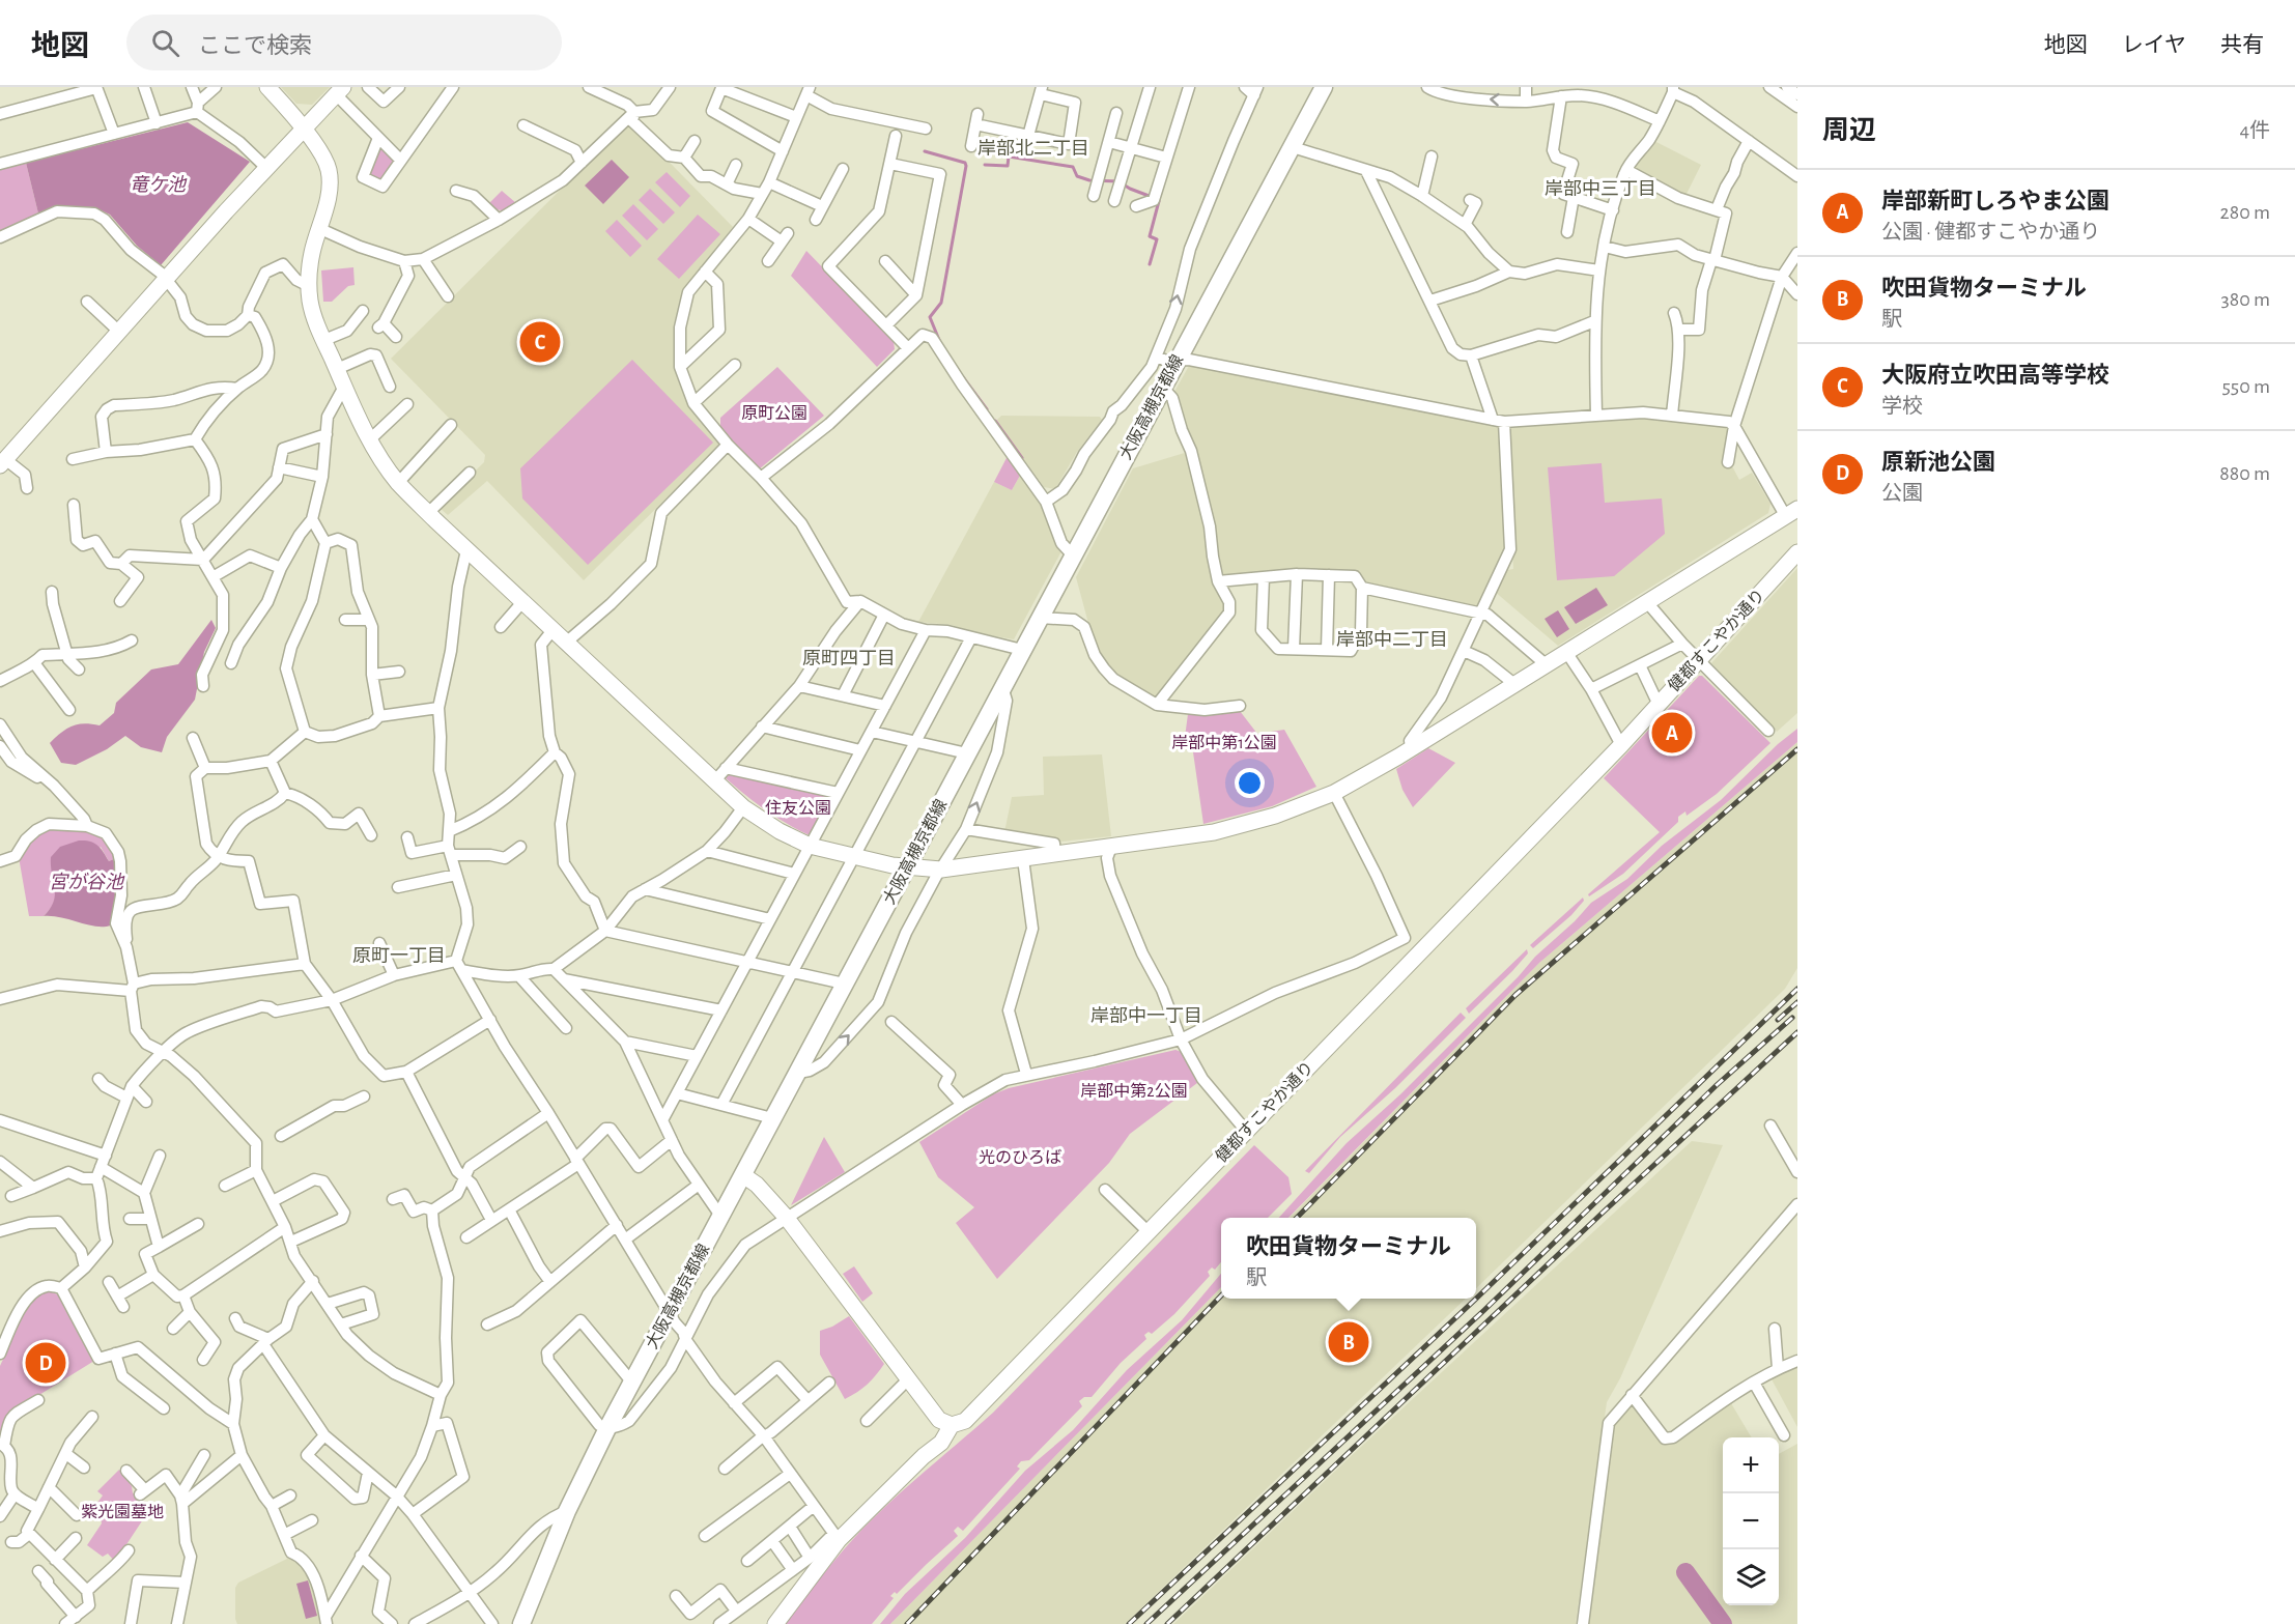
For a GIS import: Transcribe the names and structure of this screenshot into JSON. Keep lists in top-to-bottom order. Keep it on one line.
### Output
{"streets":{"main road":["大阪高槻京都線"],"street":["健都すこやか通り"]},"districts":["岸部北二丁目","岸部中三丁目","岸部中二丁目","原町四丁目","原町一丁目","岸部中一丁目"],"water":["竜ケ池","宮が谷池"],"parks":["原町公園","岸部中第1公園","住友公園","岸部中第2公園","光のひろば","紫光園墓地"],"page":{"header":"地図","search":"ここで検索","nav":["地図","レイヤ","共有"],"heading":["周辺","4件"],"list":[{"mark":"A","name":"岸部新町しろやま公園","note":"公園 · 健都すこやか通り","value":"280 m"},{"mark":"B","name":"吹田貨物ターミナル","note":"駅","value":"380 m"},{"mark":"C","name":"大阪府立吹田高等学校","note":"学校","value":"550 m"},{"mark":"D","name":"原新池公園","note":"公園","value":"880 m"}],"pins":["C","A","B","D"],"popup":["吹田貨物ターミナル","駅"],"map_buttons":["+","−"]}}
